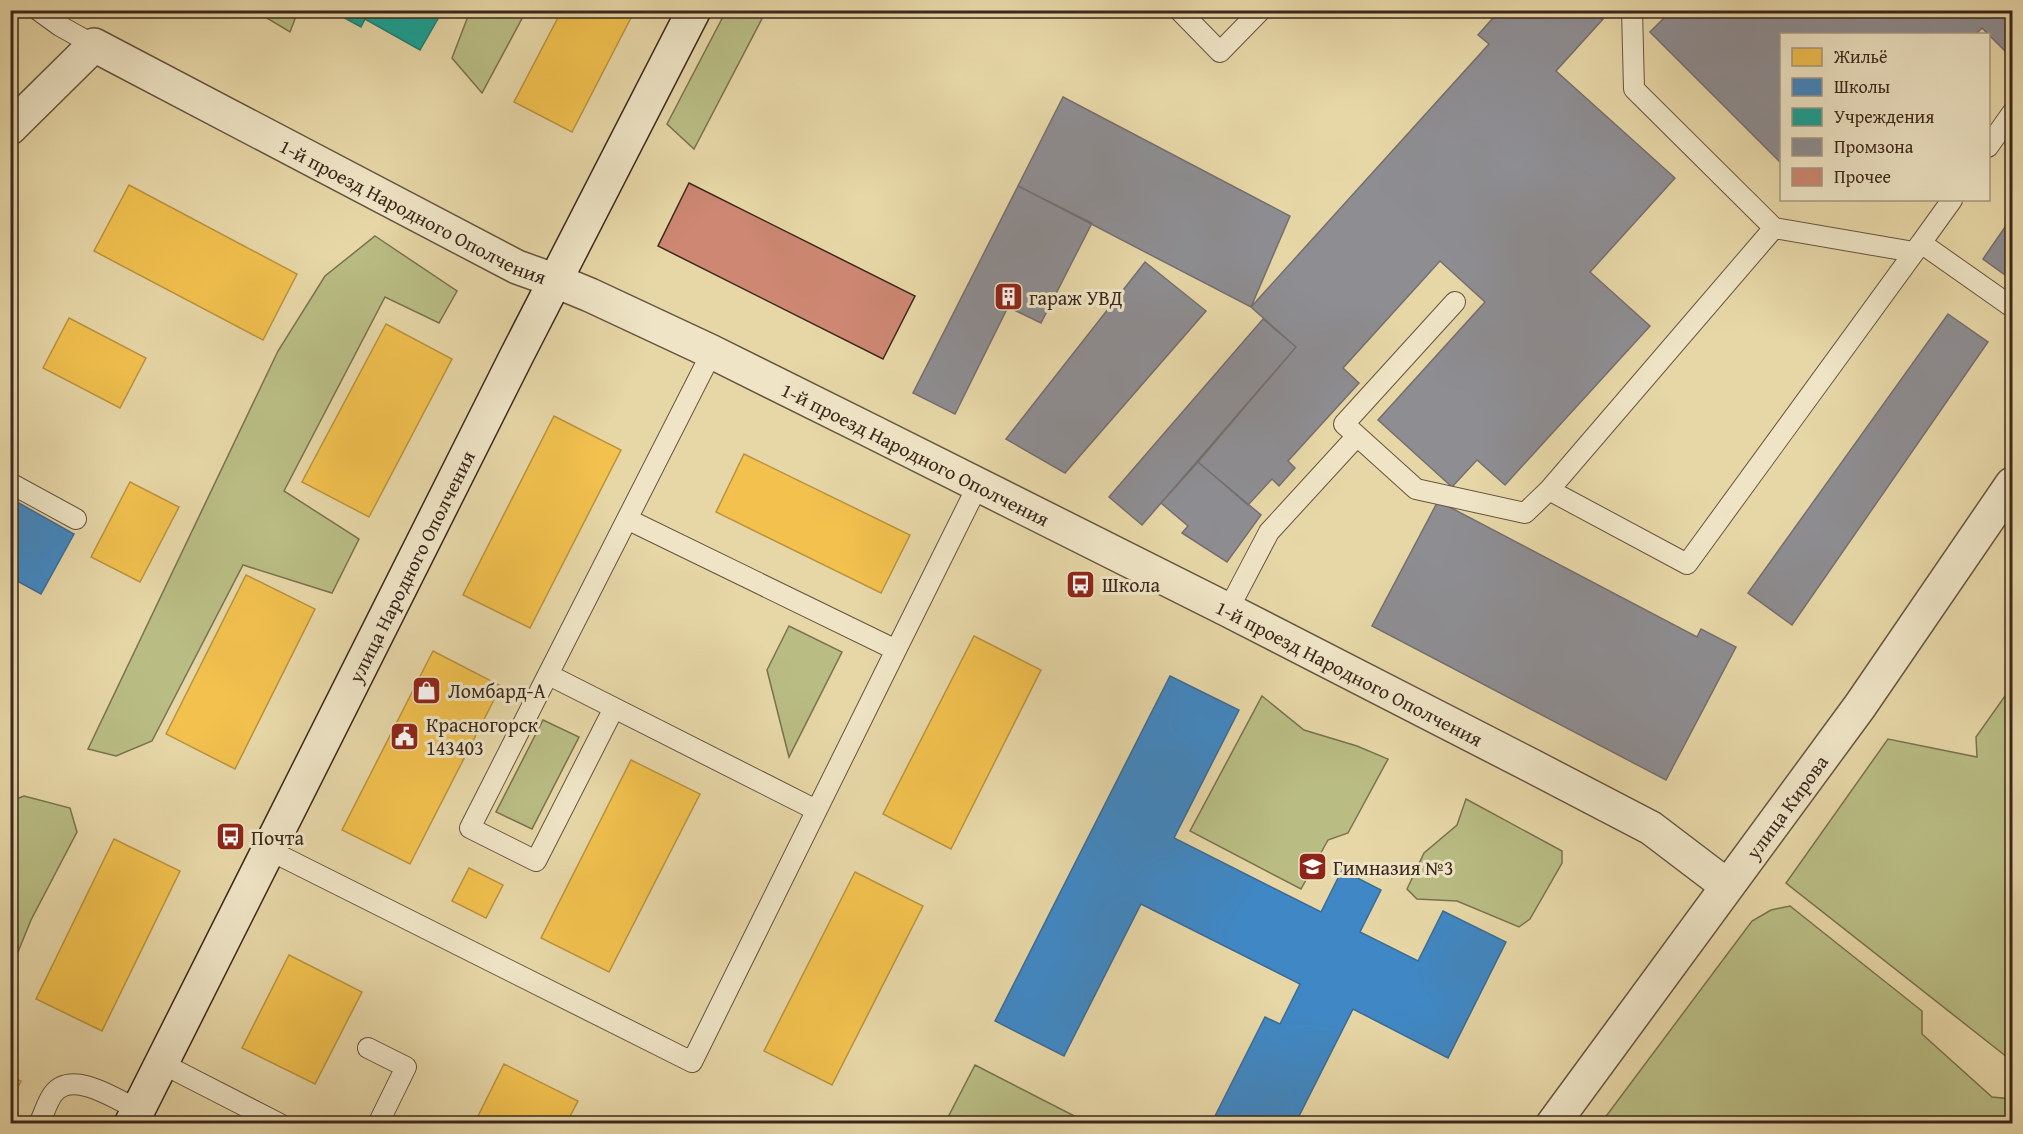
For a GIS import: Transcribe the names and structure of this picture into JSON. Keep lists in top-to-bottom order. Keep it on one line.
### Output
{"streets":{"street":["1-й проезд Народного Ополчения","улица Народного Ополчения","улица Кирова"]},"crossings":[["1-й проезд Народного Ополчения","улица Народного Ополчения"],["1-й проезд Народного Ополчения","улица Кирова"]],"places":{"building":["гараж УВД"],"bus stop":["Школа","Почта"],"shop":["Ломбард-А"],"public building":["Красногорск 143403"],"school or university":["Гимназия №3"]},"legend":["Жильё","Школы","Учреждения","Промзона","Прочее"]}
